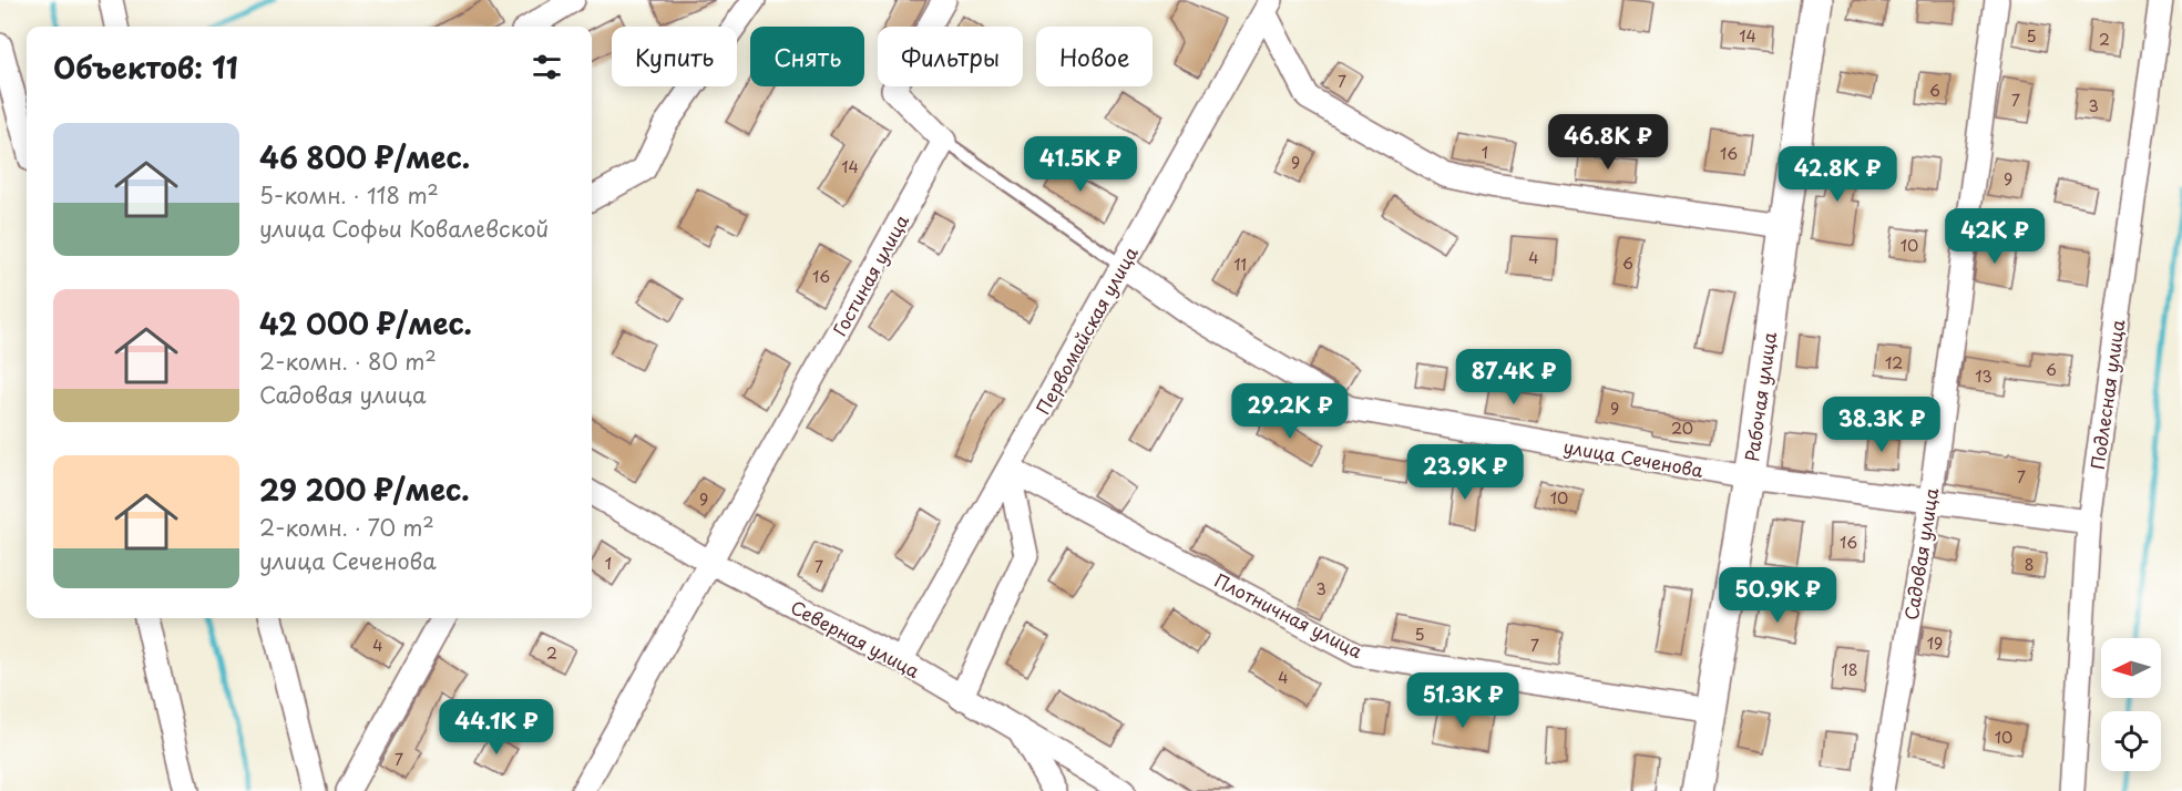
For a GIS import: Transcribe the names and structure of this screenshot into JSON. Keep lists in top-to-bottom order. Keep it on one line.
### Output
{"streets":{"street":["Гостиная улица","Первомайская улица","Подлесная улица","Рабочая улица","улица Сеченова","Садовая улица","Плотничная улица","Северная улица"]},"crossings":[["Гостиная улица","Северная улица"],["Первомайская улица","улица Сеченова"],["Первомайская улица","Плотничная улица"],["Первомайская улица","Северная улица"],["Подлесная улица","улица Сеченова"],["Рабочая улица","улица Сеченова"],["Рабочая улица","Плотничная улица"],["улица Сеченова","Садовая улица"]],"house_numbers":["14","5","2","7","6","7","3","1","16","9","14","9","10","4","6","11","16","12","6","13","9","20","7","10","9","16","1","8","7","3","5","19","4","7","2","18","4","10","7"],"north":"left","page":{"chip":["Купить","Снять","Фильтры","Новое"],"heading":"Объектов: 11","list":[{"name":"46 800 ₽/мес.","note":"5-комн. · 118 m² · улица Софьи Ковалевской"},{"name":"42 000 ₽/мес.","note":"2-комн. · 80 m² · Садовая улица"},{"name":"29 200 ₽/мес.","note":"2-комн. · 70 m² · улица Сеченова"}],"price":["46.8K ₽","41.5K ₽","42.8K ₽","42K ₽","87.4K ₽","29.2K ₽","38.3K ₽","23.9K ₽","50.9K ₽","51.3K ₽","44.1K ₽"]}}
